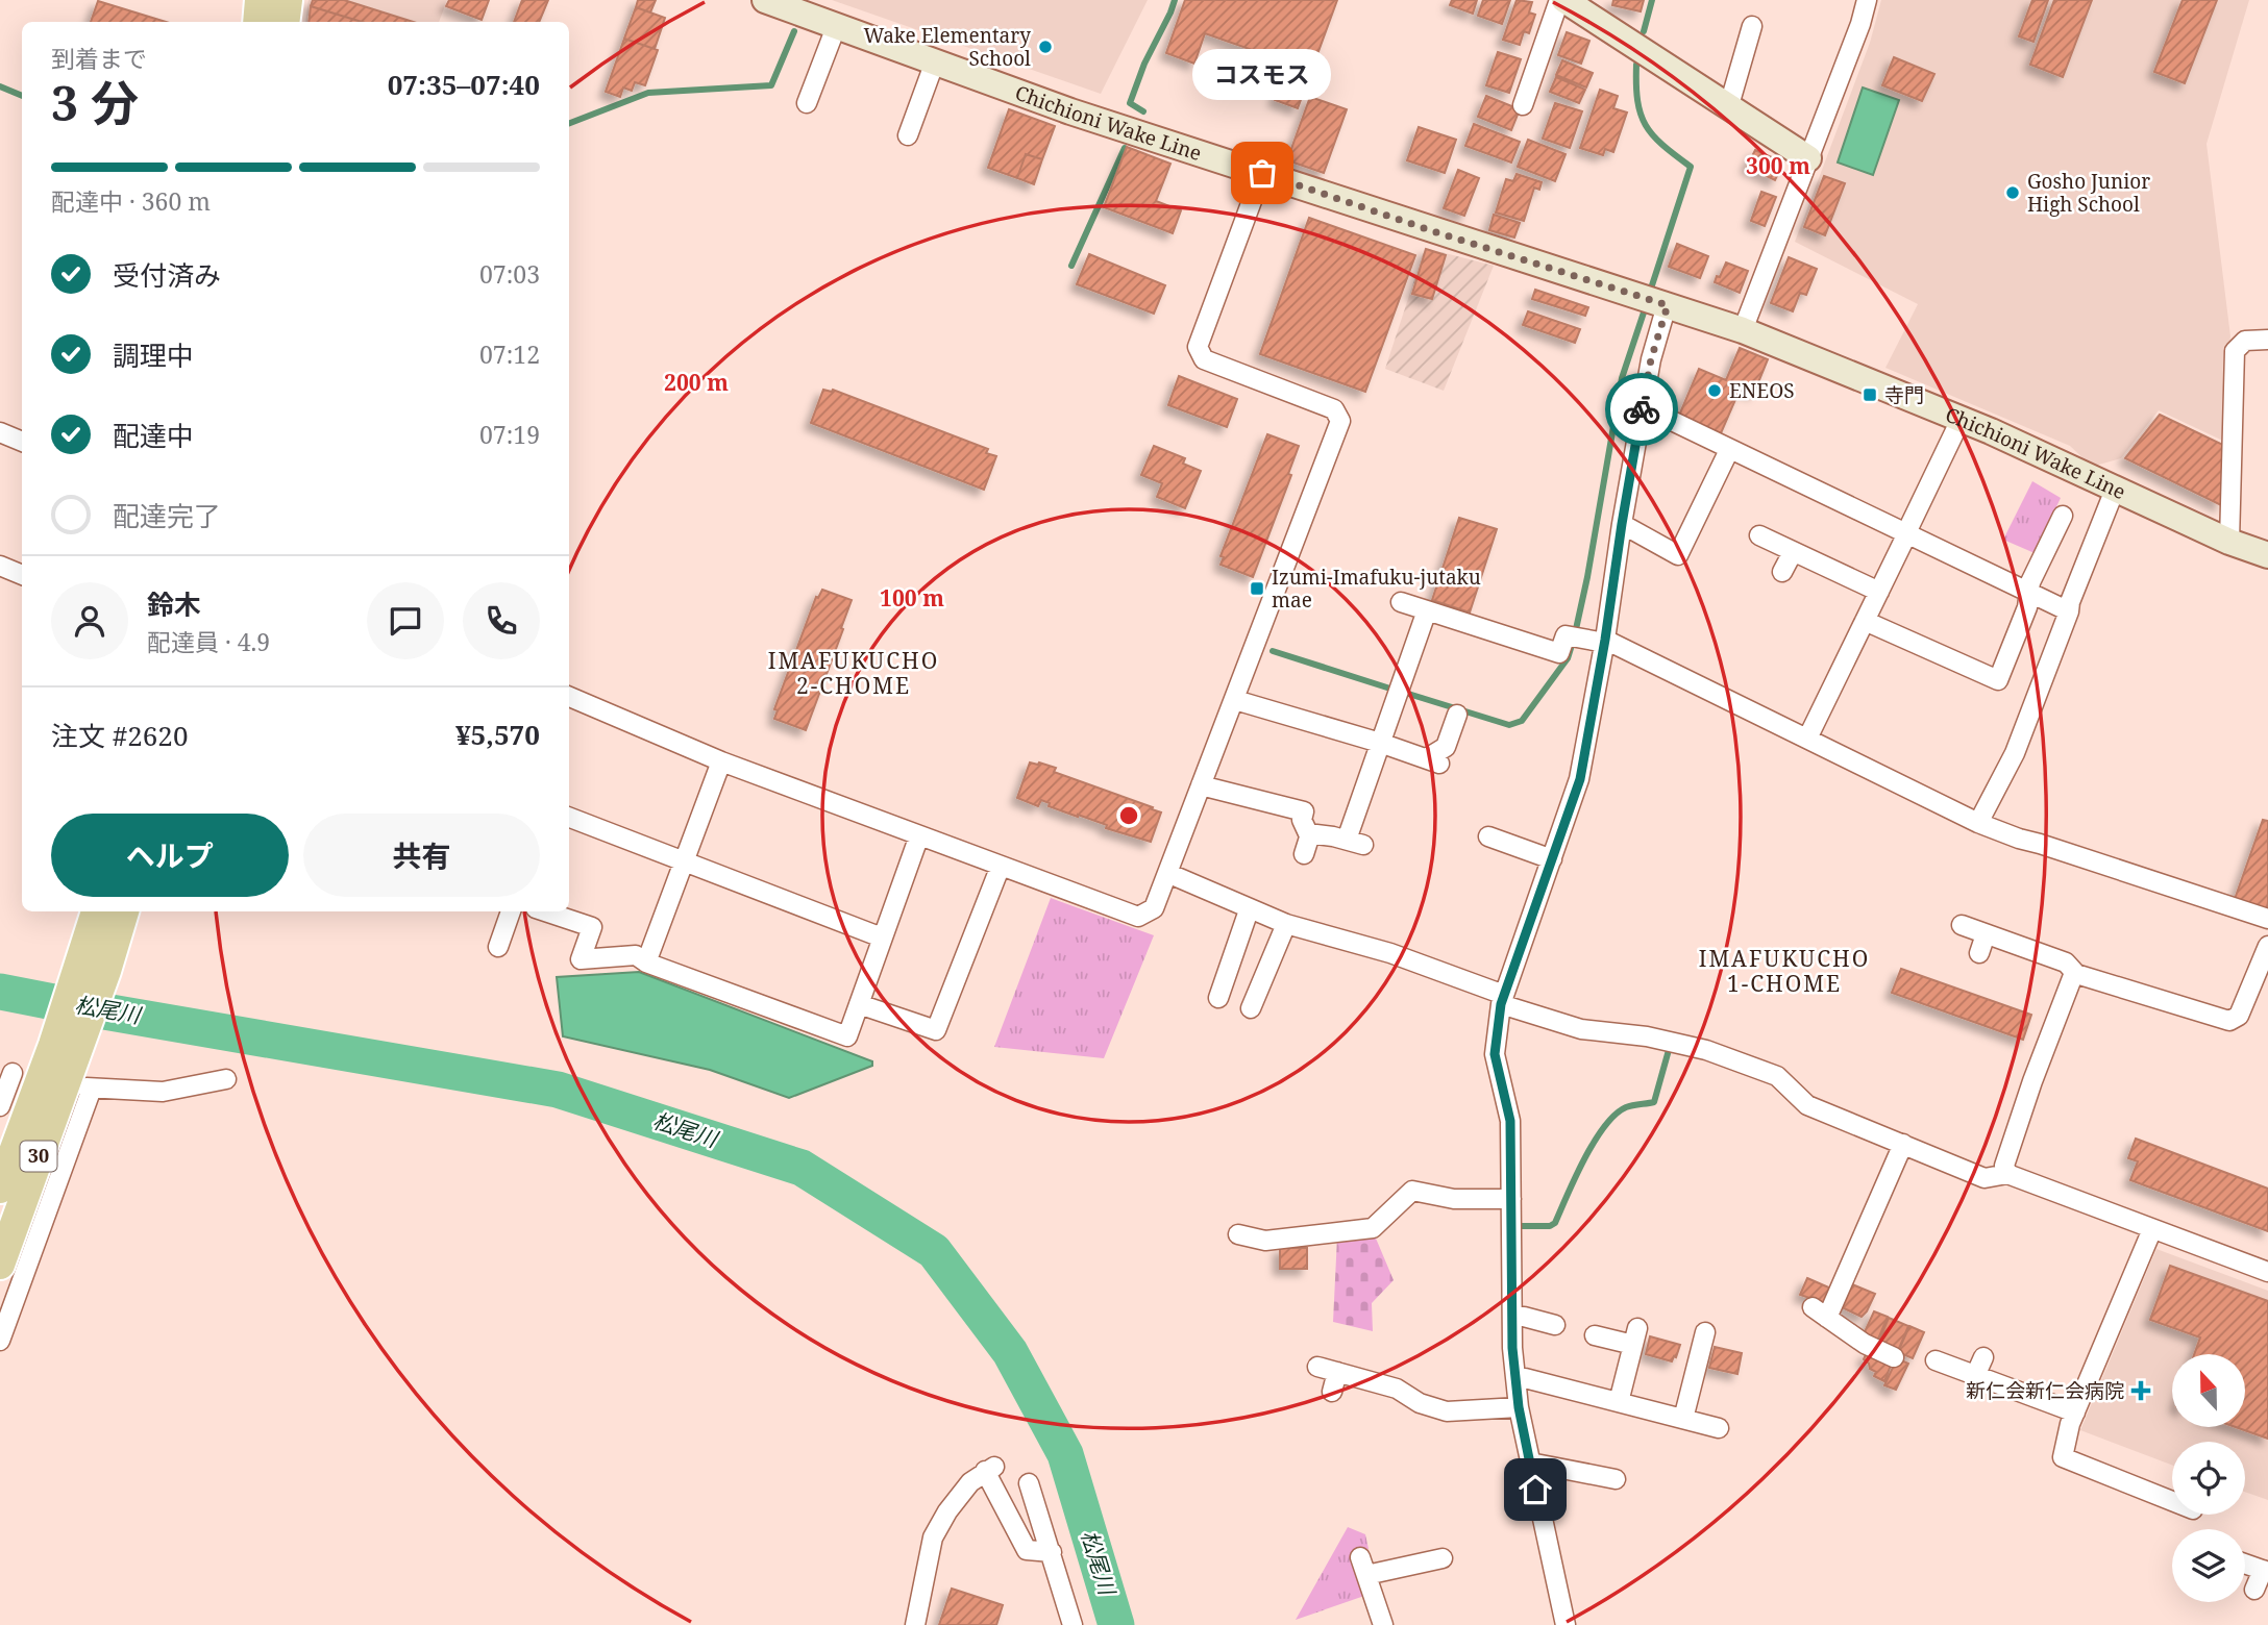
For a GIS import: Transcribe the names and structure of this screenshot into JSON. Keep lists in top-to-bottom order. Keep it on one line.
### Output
{"streets":{"main road":["Chichioni Wake Line","30"]},"districts":["IMAFUKUCHO 2-CHOME","IMAFUKUCHO 1-CHOME"],"water":["松尾川"],"places":{"other":["Wake Elementary School","コスモス","Gosho Junior High School","ENEOS"],"transit":["寺門","Izumi-Imafuku-jutaku mae"],"health":["新仁会新仁会病院"]},"north":"top","page":{"heading":["3 分","到着まで","07:35–07:40"],"panel":["鈴木","配達員 · 4.9","注文 #2620","¥5,570"],"bubble":"コスモス","bar":"配達中 · 360 m","list":[["受付済み","07:03"],["調理中","07:12"],["配達中","07:19"],"配達完了"],"buttons":["ヘルプ","共有"]},"rings":["300 m","200 m","100 m"]}
